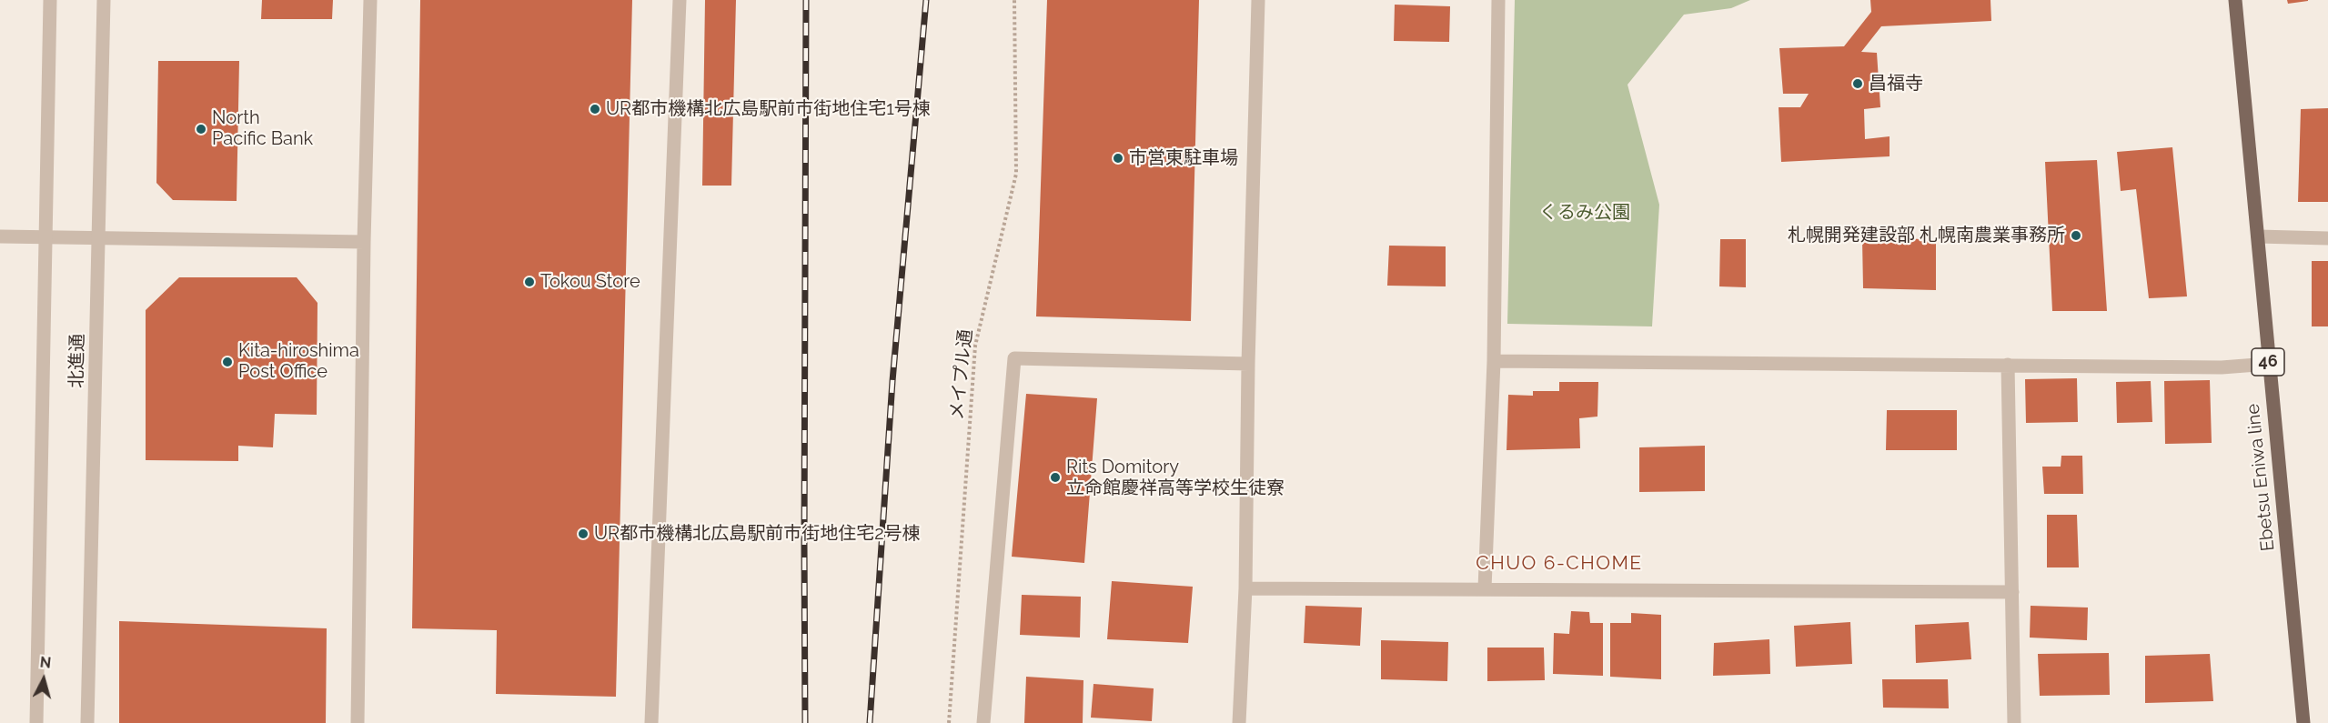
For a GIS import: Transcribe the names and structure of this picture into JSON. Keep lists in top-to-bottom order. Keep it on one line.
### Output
{"streets":{"main road":["46","Ebetsu Eniwa line"],"street":["北進通"],"path":["メイプル通"]},"districts":["CHUO 6-CHOME"],"parks":["くるみ公園"],"places":["昌福寺","UR都市機構北広島駅前市街地住宅1号棟","North Pacific Bank","市営東駐車場","札幌開発建設部 札幌南農業事務所","Tokou Store","Kita-hiroshima Post Office","Rits Domitory 立命館慶祥高等学校生徒寮","UR都市機構北広島駅前市街地住宅2号棟"],"north":"top"}
